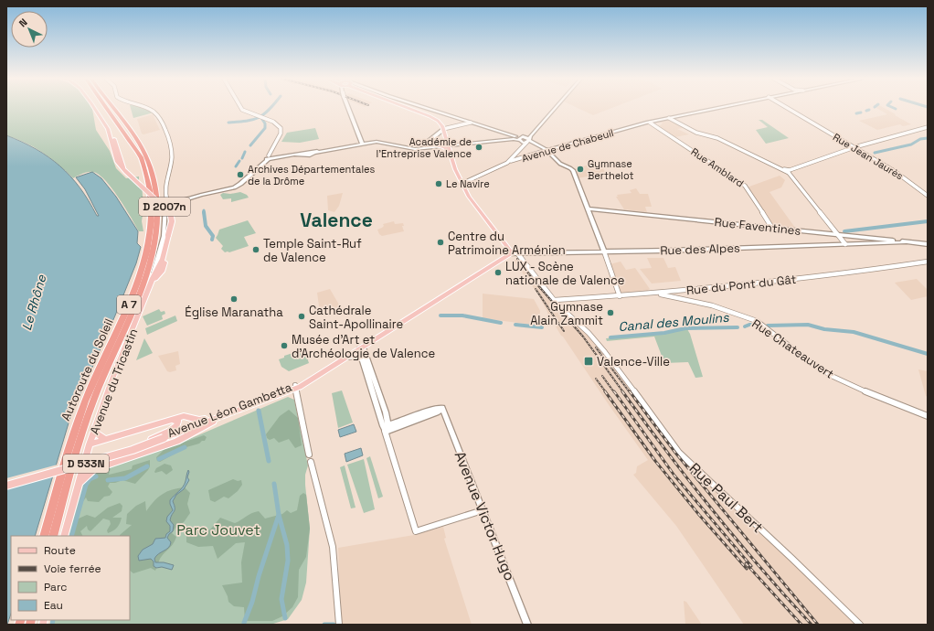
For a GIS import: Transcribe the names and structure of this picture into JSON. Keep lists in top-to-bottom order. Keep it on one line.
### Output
{"streets":{"highway":["A 7","Autoroute du Soleil"],"main road":["Avenue de Chabeuil","D 2007n","Rue Faventines","Rue des Alpes","Avenue du Tricastin","Avenue Léon Gambetta","D 533N","Avenue Victor Hugo"],"street":["Rue Jean Jaurès","Rue Amblard","Rue du Pont du Gât","Rue Chateauvert","Rue Paul Bert"]},"crossings":[["Avenue de Chabeuil","Rue Amblard"],["Rue Amblard","Rue Faventines"],["D 2007n","Avenue du Tricastin"],["Rue Faventines","Rue des Alpes"],["Rue des Alpes","Avenue Léon Gambetta"],["Rue des Alpes","Rue Paul Bert"],["Rue du Pont du Gât","Rue Chateauvert"],["Rue du Pont du Gât","Rue Paul Bert"],["Avenue Léon Gambetta","D 533N"]],"districts":["Valence"],"water":["Le Rhône","Canal des Moulins"],"parks":["Parc Jouvet"],"places":{"other":["Académie de l'Entreprise Valence","Gymnase Berthelot","Archives Départementales de la Drôme","Le Navire","Centre du Patrimoine Arménien","Temple Saint-Ruf de Valence","LUX - Scène nationale de Valence","Église Maranatha","Gymnase Alain Zammit","Cathédrale Saint-Apollinaire","Musée d'Art et d'Archéologie de Valence"],"transit":["Valence-Ville"]},"legend":["Route","Voie ferrée","Parc","Eau"],"north":"top left"}
